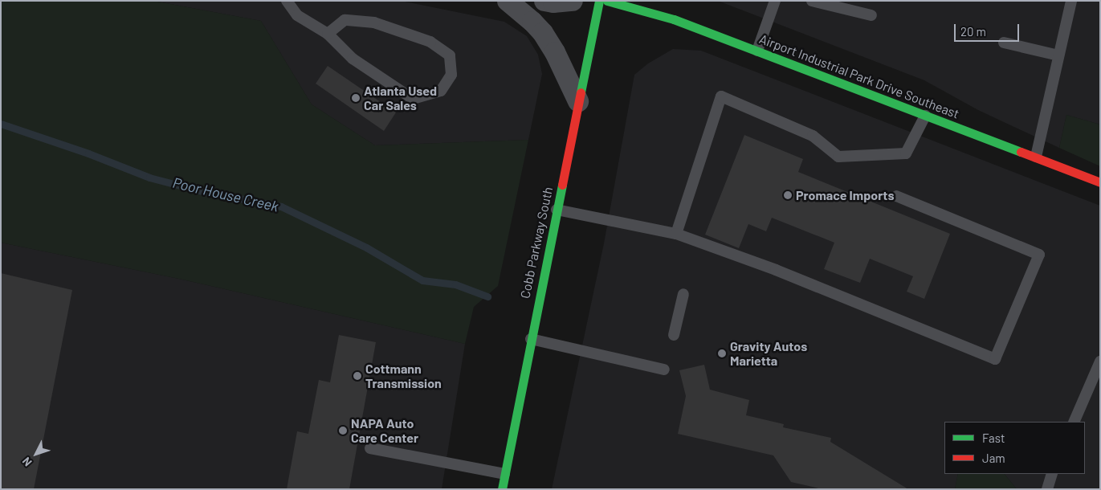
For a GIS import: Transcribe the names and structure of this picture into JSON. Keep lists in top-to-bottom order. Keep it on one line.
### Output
{"streets":{"street":["Airport Industrial Park Drive Southeast","Cobb Parkway South"]},"water":["Poor House Creek"],"places":["Atlanta Used Car Sales","Promace Imports","Gravity Autos Marietta","Cottmann Transmission","NAPA Auto Care Center"],"legend":["Fast","Jam"],"scale_bar":"20 m","north":"bottom left"}
